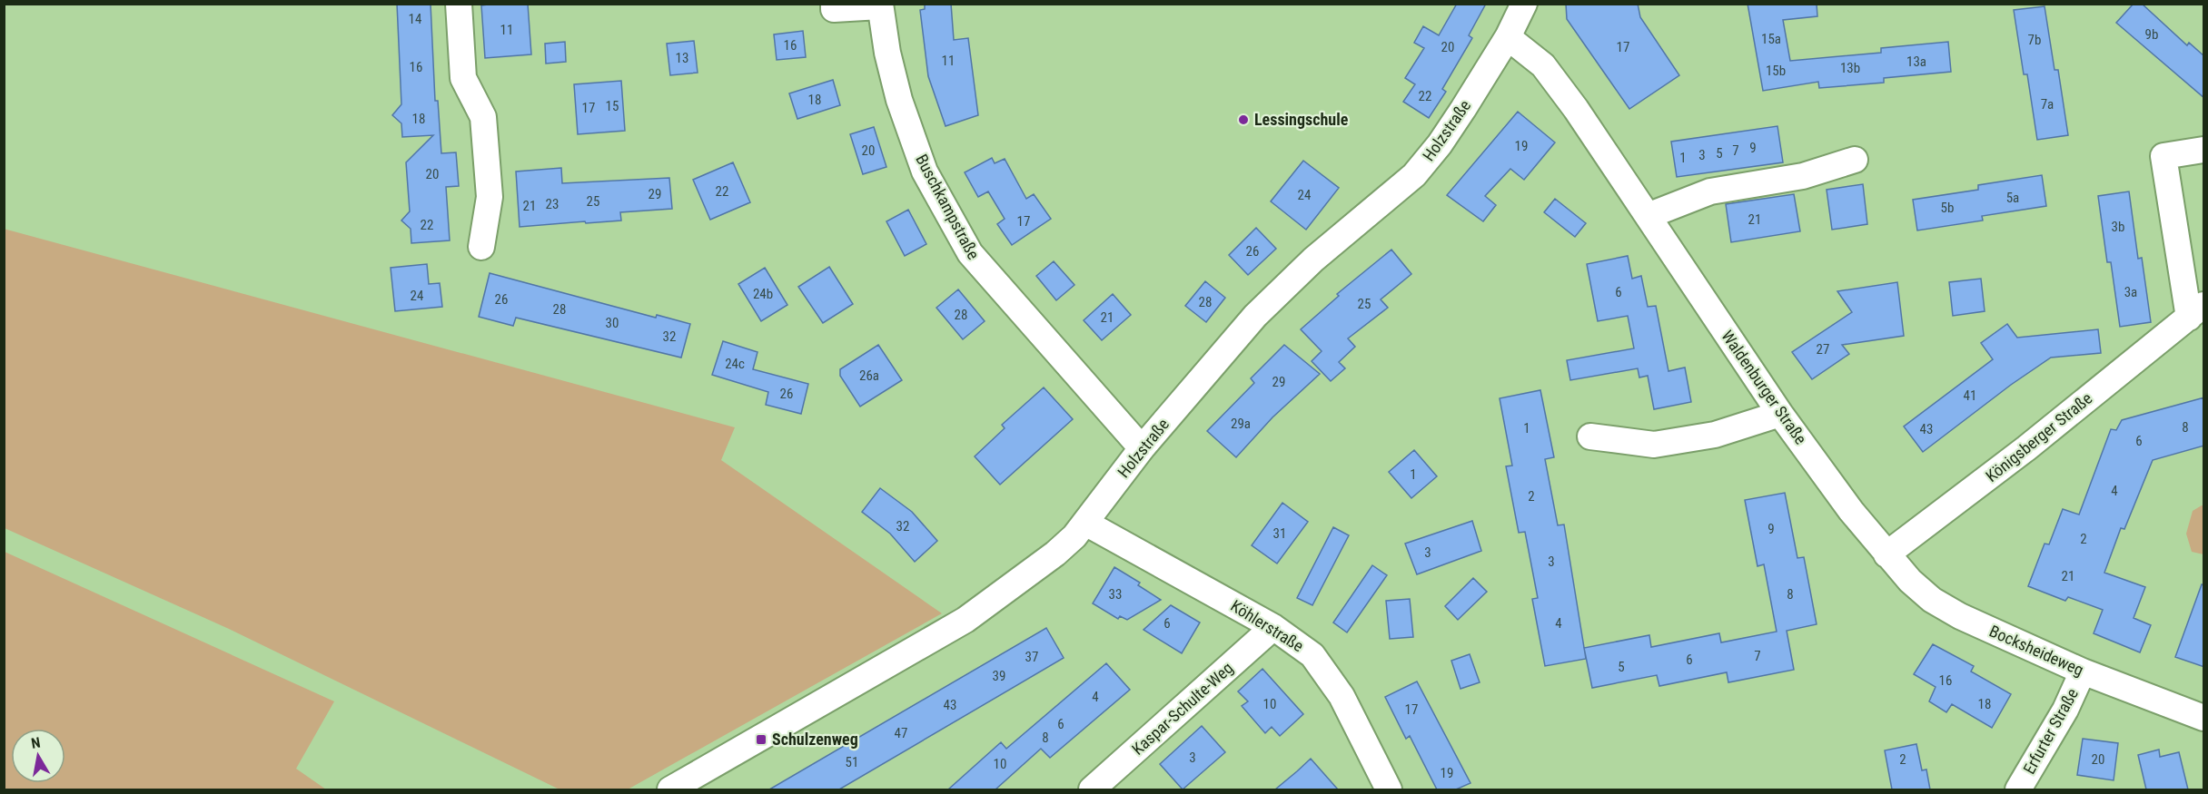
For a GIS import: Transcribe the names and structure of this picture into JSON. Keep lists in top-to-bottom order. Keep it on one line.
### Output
{"streets":{"street":["Holzstraße","Buschkampstraße","Waldenburger Straße","Königsberger Straße","Köhlerstraße","Bocksheideweg","Kaspar-Schulte-Weg","Erfurter Straße"]},"crossings":[["Holzstraße","Buschkampstraße"],["Holzstraße","Waldenburger Straße"],["Holzstraße","Köhlerstraße"],["Waldenburger Straße","Königsberger Straße"],["Waldenburger Straße","Bocksheideweg"],["Königsberger Straße","Bocksheideweg"],["Köhlerstraße","Kaspar-Schulte-Weg"],["Bocksheideweg","Erfurter Straße"]],"places":{"other":["Lessingschule"],"transit":["Schulzenweg"]},"house_numbers":["14","11","9b","15a","7b","16","20","17","13","11","13a","16","13b","15b","22","18","7a","15","17","18","19","9","20","7","5","3","1","20","22","29","24","5a","25","23","21","5b","21","17","22","3b","26","6","3a","24b","24","26","28","25","28","28","21","30","32","27","24c","26a","29","26","41","29a","8","1","43","6","1","4","2","32","9","31","2","3","3","21","33","8","6","4","7","37","6","5","39","16","4","10","18","43","17","6","47","8","3","2","20","51","10","19"],"north":"top"}
